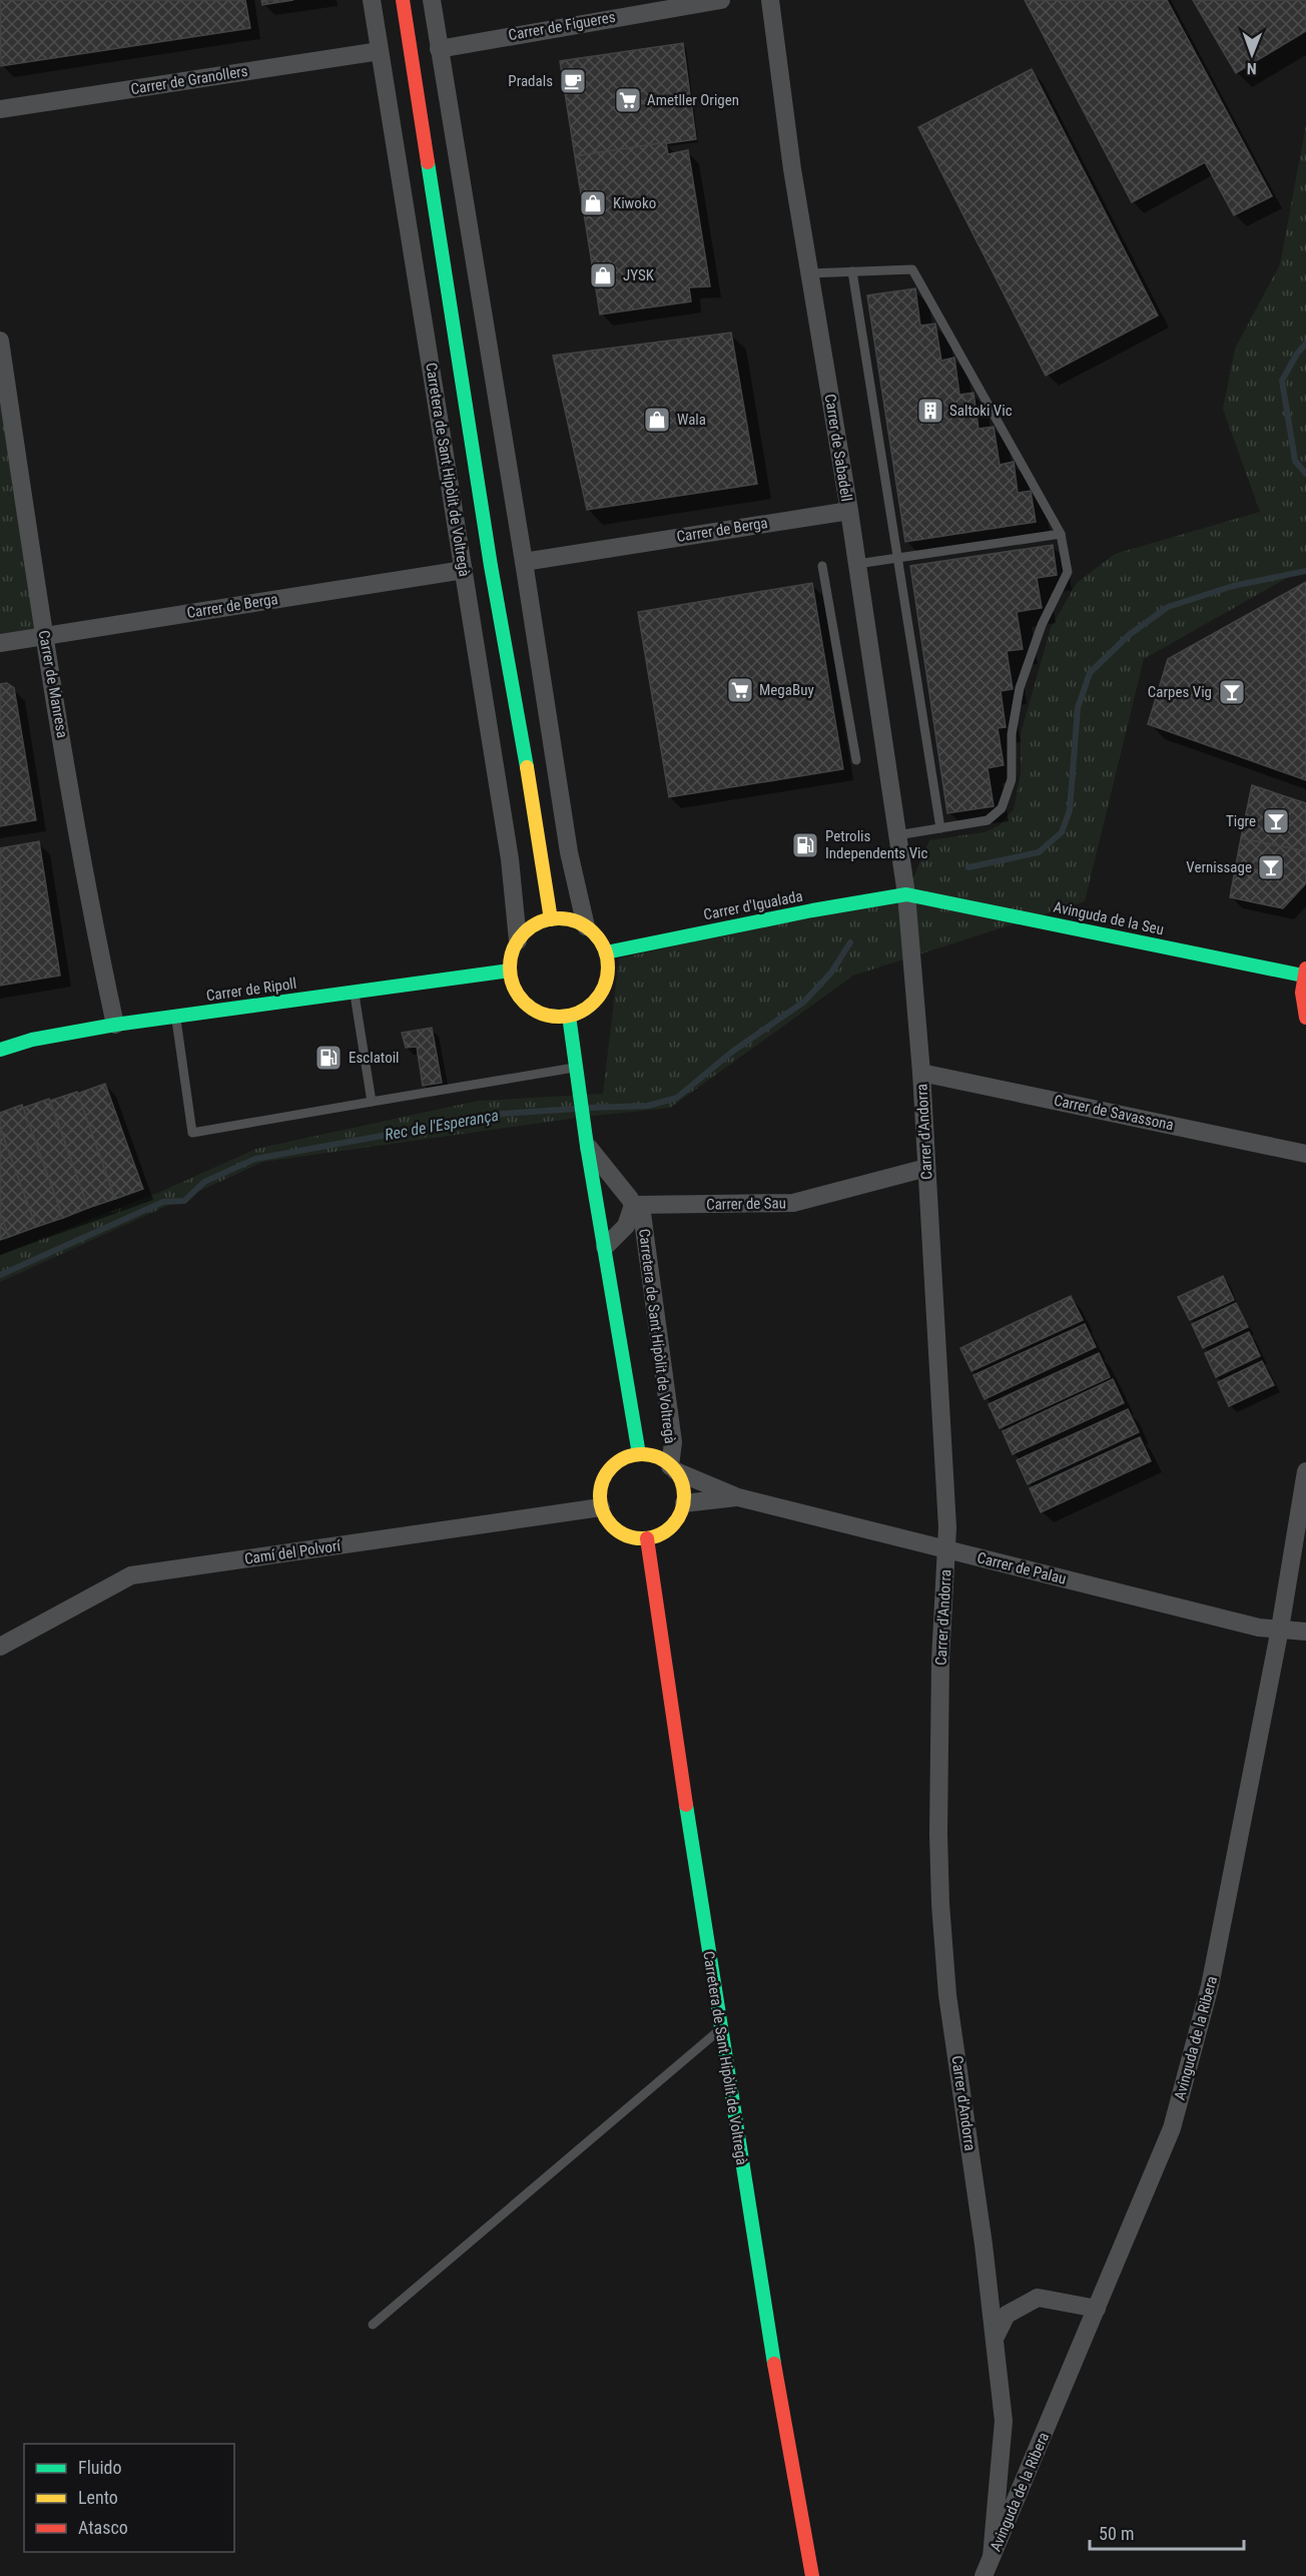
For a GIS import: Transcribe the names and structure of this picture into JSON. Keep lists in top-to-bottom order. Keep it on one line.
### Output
{"streets":{"street":["Carrer de Figueres","Carrer de Granollers","Carrer de Sabadell","Carretera de Sant Hipòlit de Voltregà","Carrer de Berga","Carrer de Manresa","Carrer d'Igualada","Avinguda de la Seu","Carrer de Ripoll","Carrer de Savassona","Carrer d'Andorra","Carrer de Sau","Camí del Polvorí","Carrer de Palau","Avinguda de la Ribera"]},"crossings":[["Carrer de Granollers","Carretera de Sant Hipòlit de Voltregà"],["Carrer de Sabadell","Carrer de Berga"],["Carrer de Sabadell","Carrer d'Igualada"],["Carrer de Sabadell","Avinguda de la Seu"],["Carrer de Sabadell","Carrer d'Andorra"],["Carretera de Sant Hipòlit de Voltregà","Carrer de Berga"],["Carretera de Sant Hipòlit de Voltregà","Carrer d'Igualada"],["Carretera de Sant Hipòlit de Voltregà","Carrer de Ripoll"],["Carretera de Sant Hipòlit de Voltregà","Carrer de Sau"],["Carretera de Sant Hipòlit de Voltregà","Camí del Polvorí"],["Carretera de Sant Hipòlit de Voltregà","Carrer de Palau"],["Carrer de Berga","Carrer de Manresa"],["Carrer de Manresa","Carrer de Ripoll"],["Carrer d'Igualada","Avinguda de la Seu"],["Carrer d'Igualada","Carrer de Ripoll"],["Carrer d'Igualada","Carrer d'Andorra"],["Avinguda de la Seu","Carrer d'Andorra"],["Carrer de Savassona","Carrer d'Andorra"],["Carrer d'Andorra","Carrer de Sau"],["Carrer d'Andorra","Carrer de Palau"],["Carrer d'Andorra","Avinguda de la Ribera"],["Camí del Polvorí","Carrer de Palau"],["Carrer de Palau","Avinguda de la Ribera"]],"water":["Rec de l'Esperança"],"places":{"cafe":["Pradals"],"supermarket":["Ametller Origen","MegaBuy"],"shop":["Kiwoko","JYSK","Wala"],"building":["Saltoki Vic"],"bar":["Carpes Vig","Tigre","Vernissage"],"fuel station":["Petrolis Independents Vic","Esclatoil"]},"legend":["Fluido","Lento","Atasco"],"scale_bar":"50 m","north":"bottom"}
